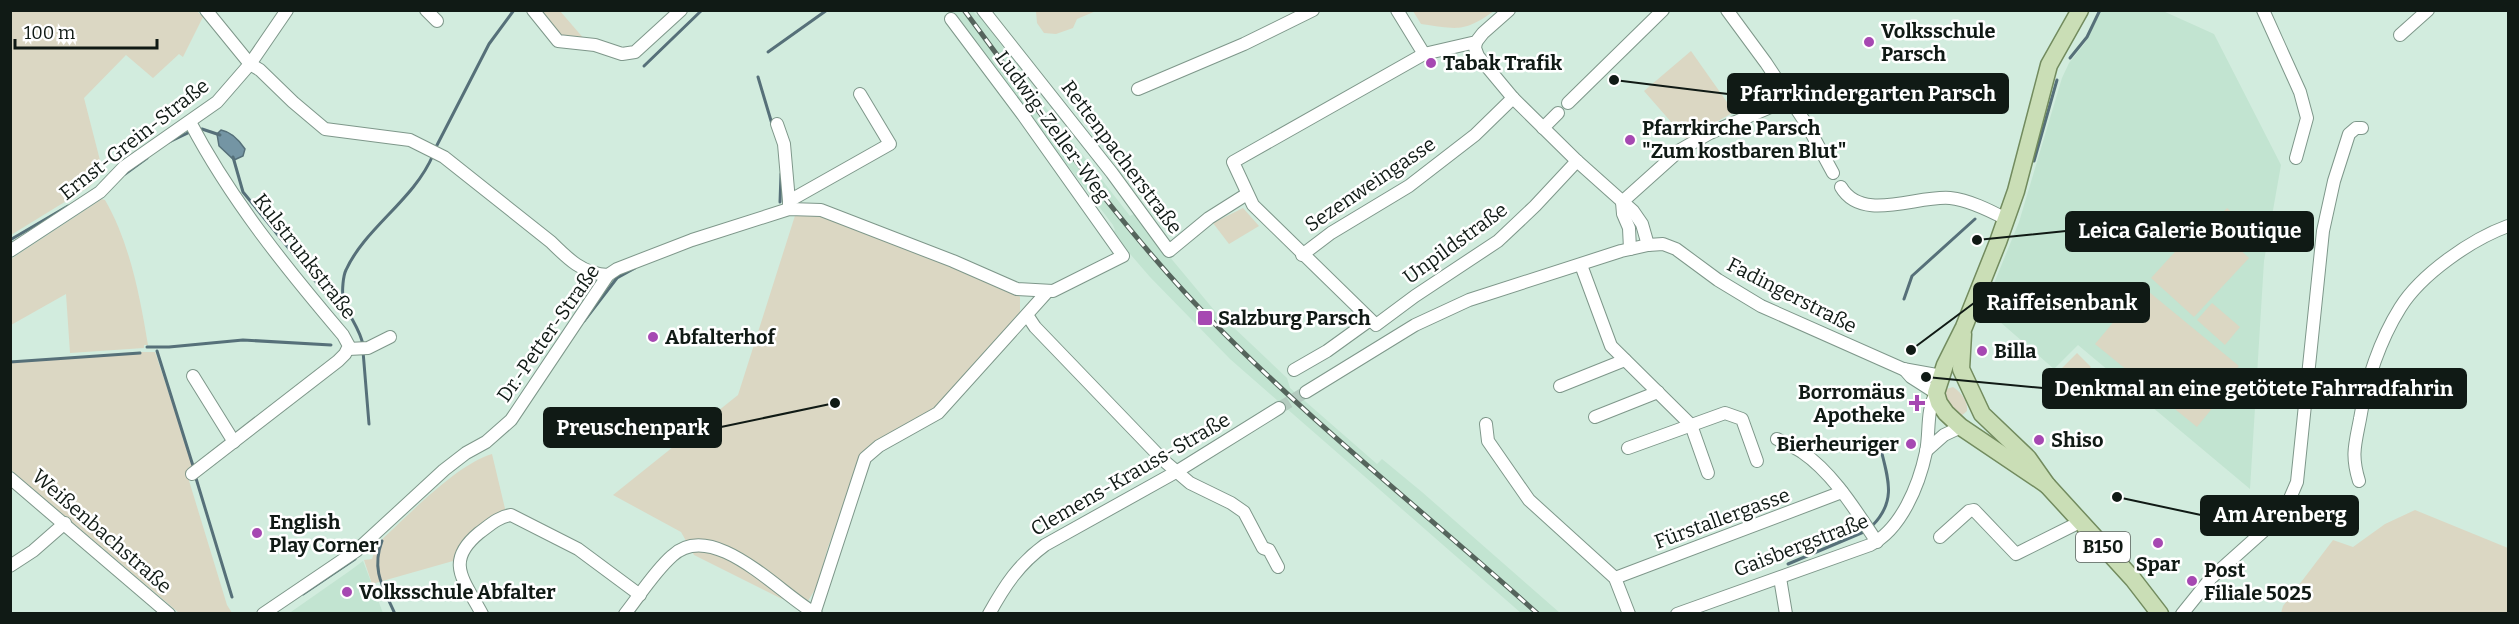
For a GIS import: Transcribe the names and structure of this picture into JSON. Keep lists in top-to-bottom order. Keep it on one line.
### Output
{"streets":{"main road":["Gaisbergstraße","B150"],"street":["Ludwig-Zeller-Weg","Ernst-Grein-Straße","Rettenpacherstraße","Sezenweingasse","Unpildstraße","Kulstrunkstraße","Fadingerstraße","Dr.-Petter-Straße","Clemens-Krauss-Straße","Fürstallergasse","Weißenbachstraße"]},"crossings":[["Ludwig-Zeller-Weg","Dr.-Petter-Straße"],["Ernst-Grein-Straße","Kulstrunkstraße"],["Fadingerstraße","Gaisbergstraße"],["Fadingerstraße","B150"],["Gaisbergstraße","B150"]],"places":{"other":["Volksschule Parsch","Tabak Trafik","Pfarrkindergarten Parsch","Pfarrkirche Parsch \"Zum kostbaren Blut\"","Leica Galerie Boutique","Abfalterhof","Raiffeisenbank","Billa","Denkmal an eine getötete Fahrradfahrin","Preuschenpark","Shiso","Bierheuriger","Am Arenberg","English Play Corner","Spar","Post Filiale 5025","Volksschule Abfalter"],"transit":["Salzburg Parsch"],"health":["Borromäus Apotheke"]},"scale_bar":"100 m"}
